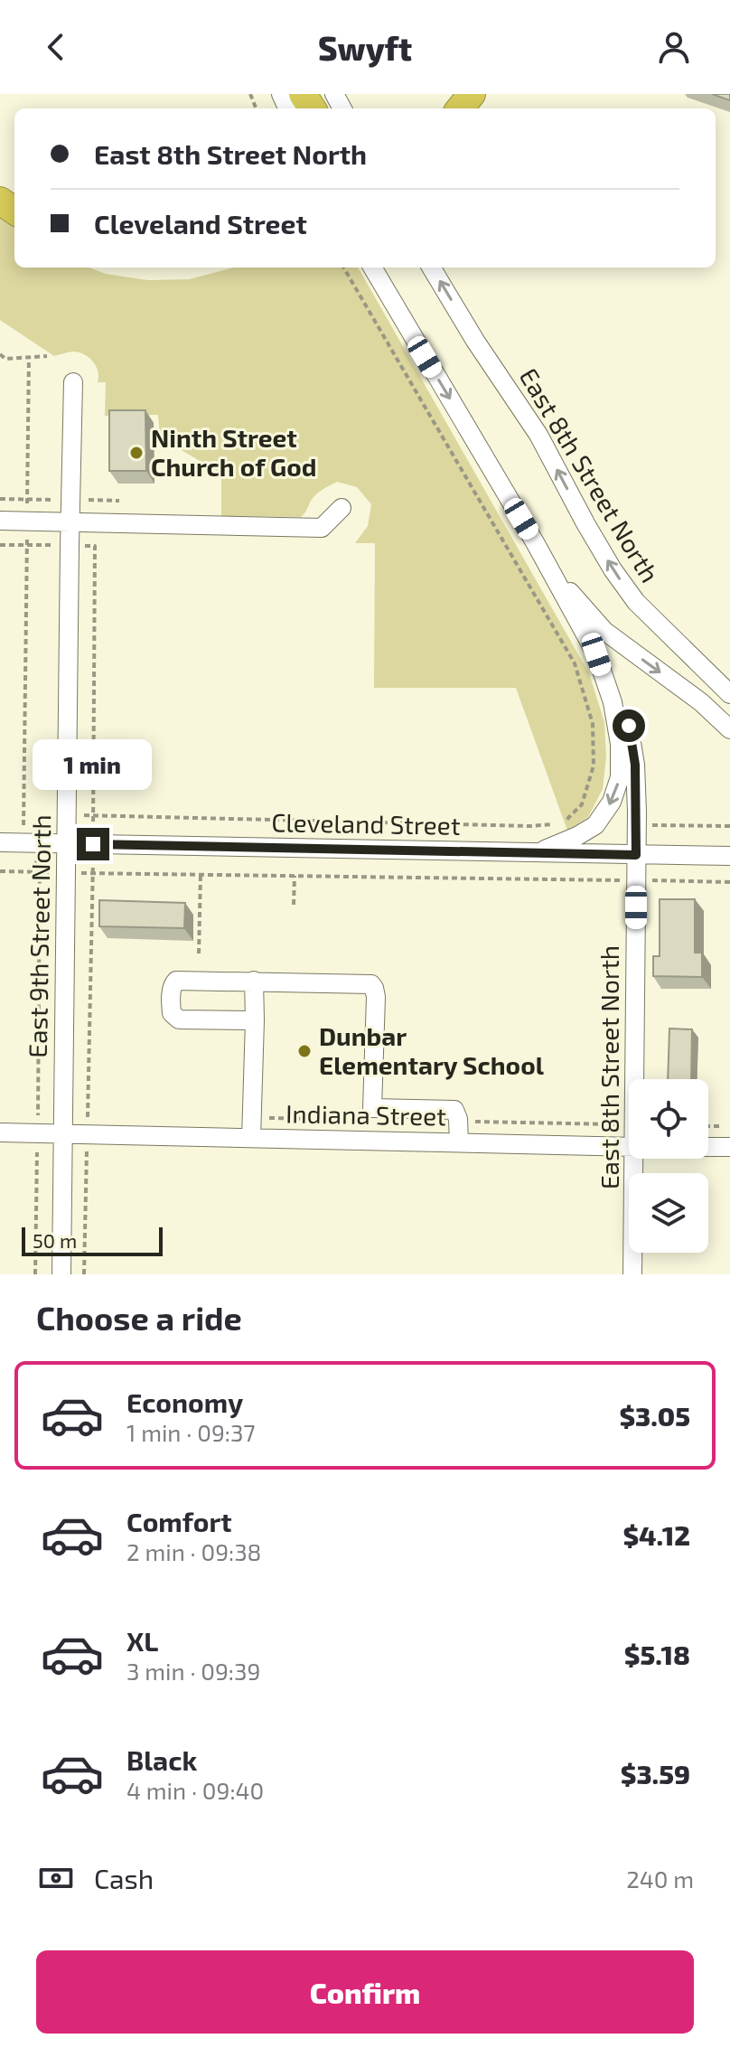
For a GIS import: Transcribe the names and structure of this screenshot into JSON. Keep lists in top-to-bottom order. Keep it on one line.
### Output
{"streets":{"street":["East 8th Street North","Cleveland Street","East 9th Street North","Indiana Street"]},"crossings":[["East 8th Street North","Cleveland Street"],["Cleveland Street","East 9th Street North"],["East 9th Street North","Indiana Street"]],"places":["Ninth Street Church of God","Dunbar Elementary School"],"scale_bar":"50 m","page":{"header":"Swyft","banner":["East 8th Street North","Cleveland Street"],"bubble":"1 min","scale":"50 m","heading":"Choose a ride","list":[{"name":"Economy","note":"1 min · 09:37","value":"$3.05"},{"name":"Comfort","note":"2 min · 09:38","value":"$4.12"},{"name":"XL","note":"3 min · 09:39","value":"$5.18"},{"name":"Black","note":"4 min · 09:40","value":"$3.59"}],"pay":["Cash","240 m"],"buttons":"Confirm"}}
